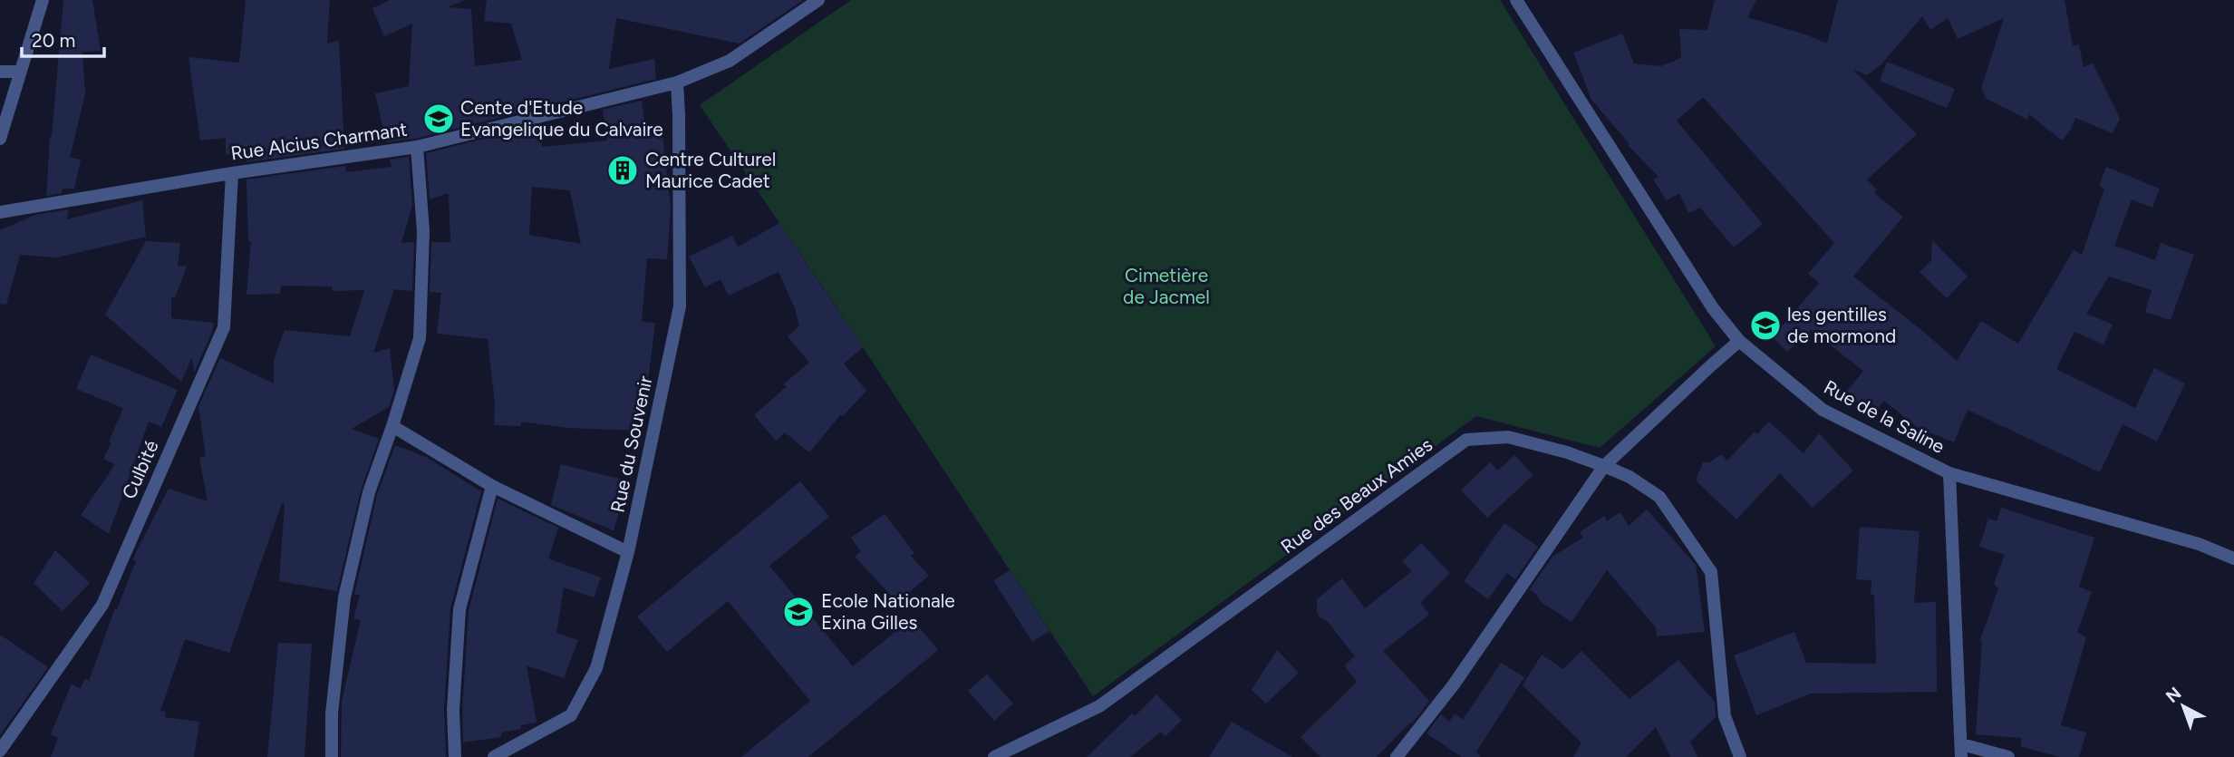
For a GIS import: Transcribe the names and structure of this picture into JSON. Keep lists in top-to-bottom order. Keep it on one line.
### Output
{"streets":{"street":["Rue Alcius Charmant","Rue de la Saline","Rue du Souvenir","Culbité","Rue des Beaux Amies"]},"crossings":[["Rue Alcius Charmant","Rue du Souvenir"],["Rue Alcius Charmant","Culbité"]],"parks":["Cimetière de Jacmel"],"places":{"school or university":["Cente d'Etude Evangelique du Calvaire","les gentilles de mormond","Ecole Nationale Exina Gilles"],"building":["Centre Culturel Maurice Cadet"]},"scale_bar":"20 m","north":"top left"}
